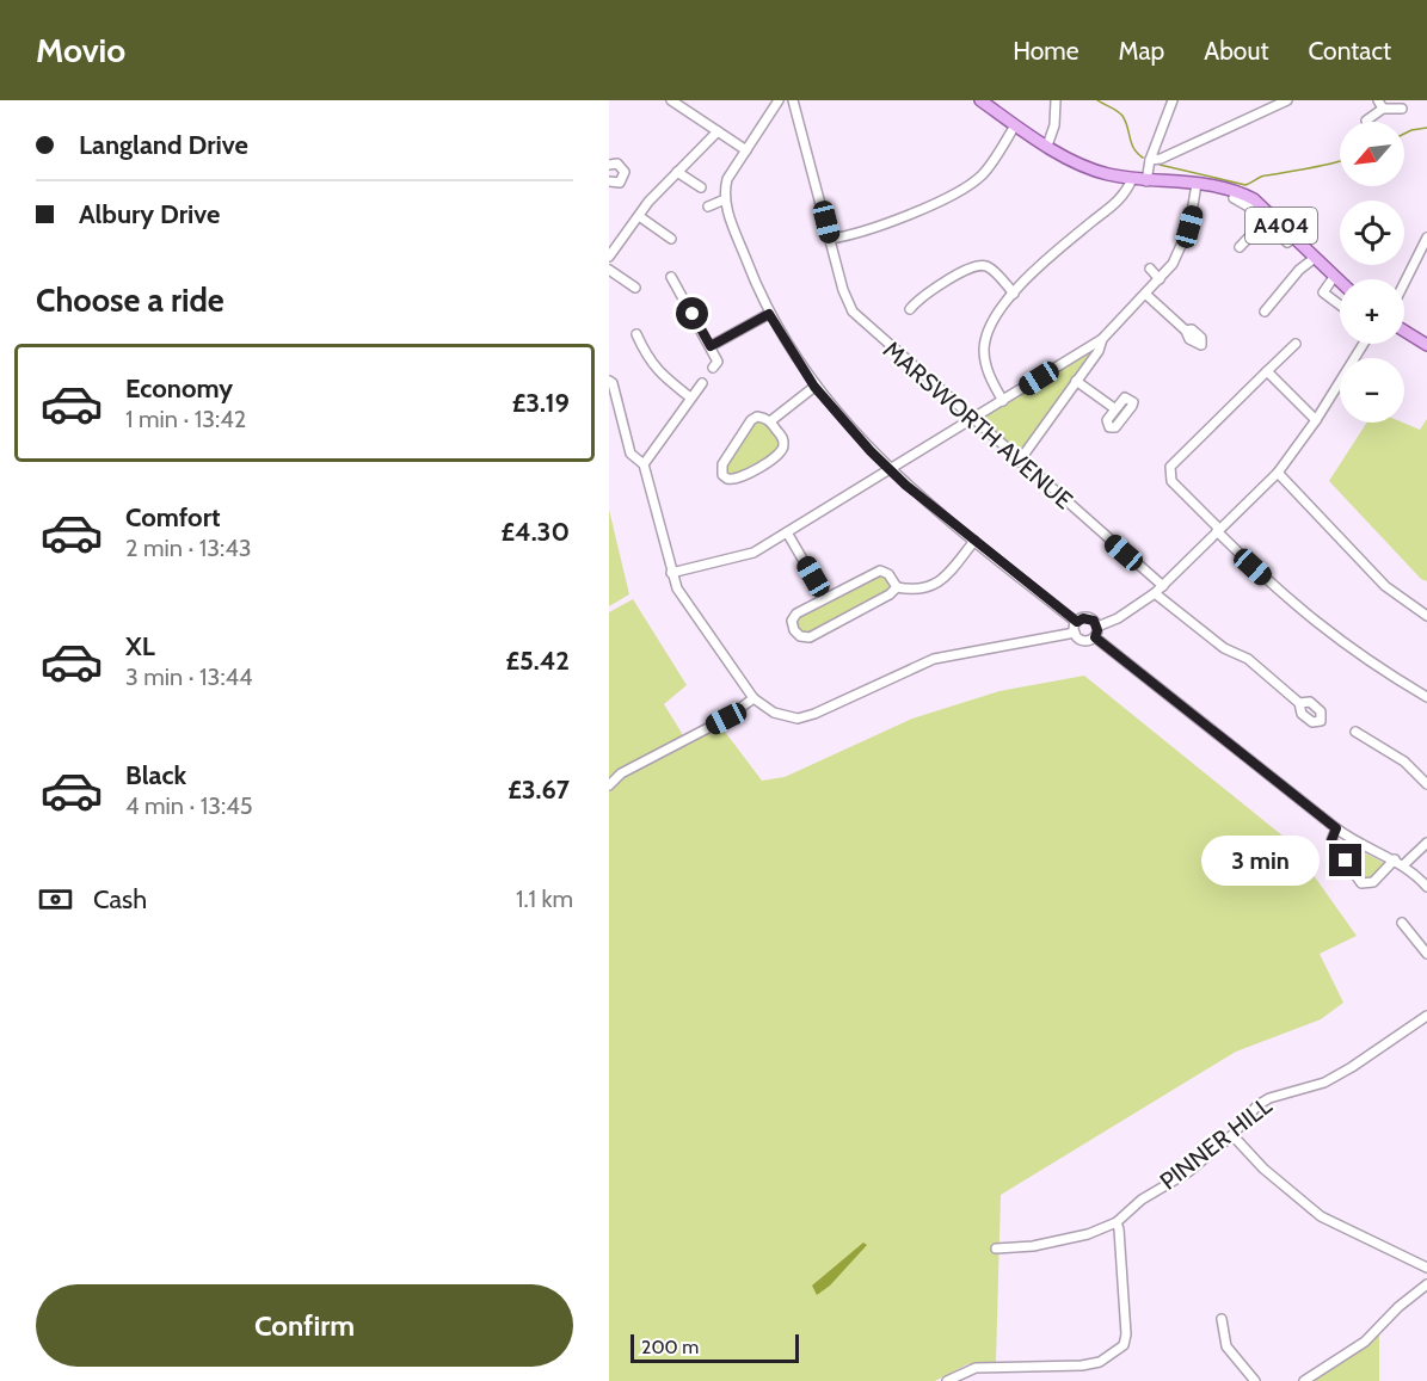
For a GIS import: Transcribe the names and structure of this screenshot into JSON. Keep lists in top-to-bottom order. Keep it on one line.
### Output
{"streets":{"main road":["A404"],"street":["MARSWORTH AVENUE","PINNER HILL"]},"scale_bar":"200 m","north":"bottom left","page":{"header":"Movio","nav":["Home","Map","About","Contact"],"banner":["Langland Drive","Albury Drive"],"map_buttons":["+","−"],"heading":"Choose a ride","list":[{"name":"Economy","note":"1 min · 13:42","value":"£3.19"},{"name":"Comfort","note":"2 min · 13:43","value":"£4.30"},{"name":"XL","note":"3 min · 13:44","value":"£5.42"},{"name":"Black","note":"4 min · 13:45","value":"£3.67"}],"bubble":"3 min","pay":["Cash","1.1 km"],"buttons":"Confirm","scale":"200 m"}}
